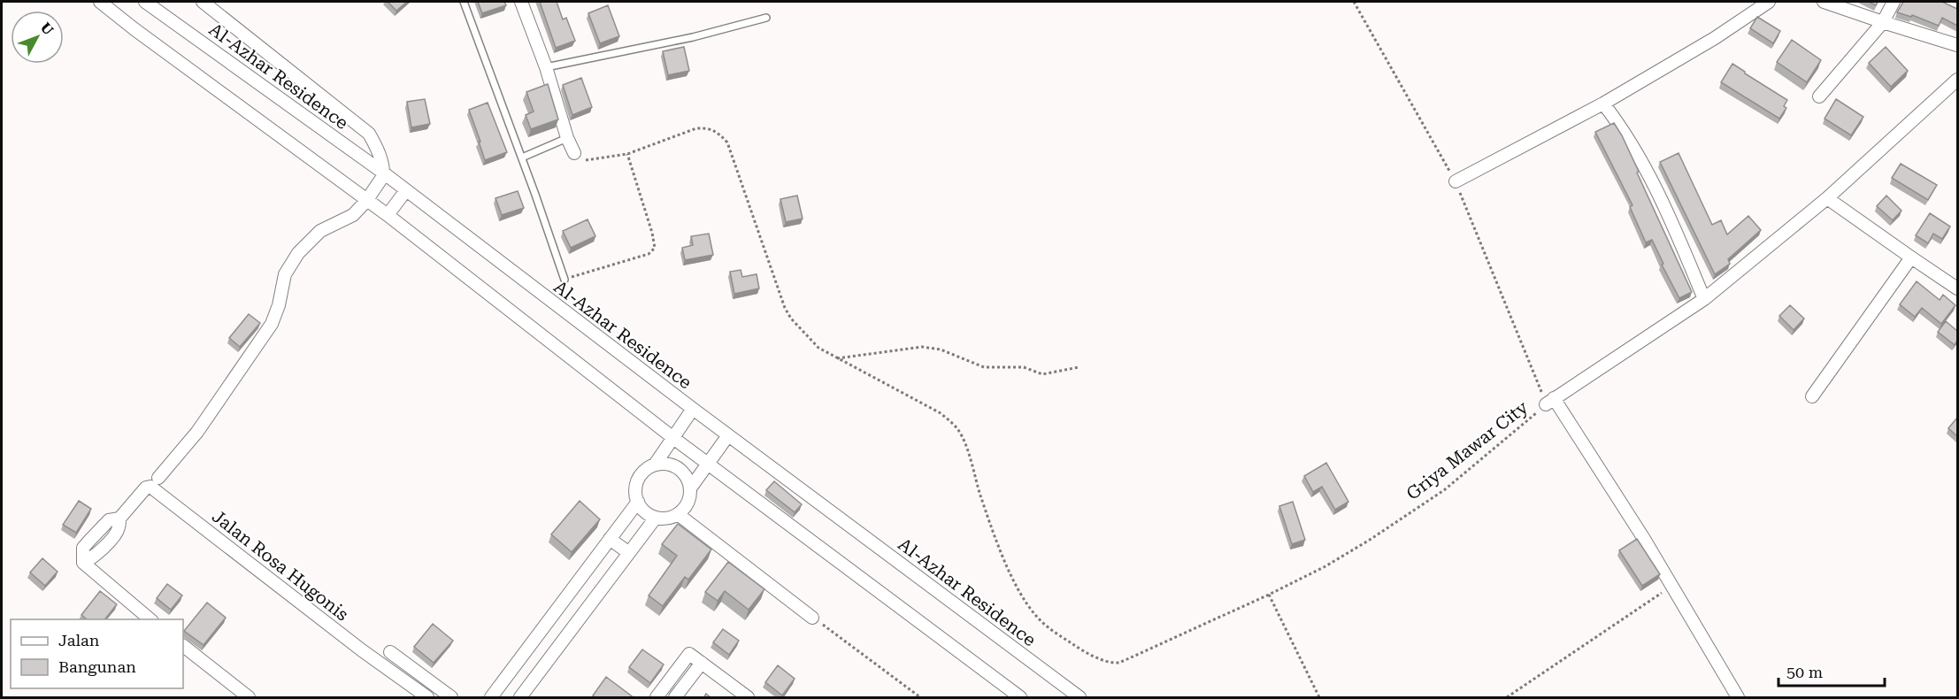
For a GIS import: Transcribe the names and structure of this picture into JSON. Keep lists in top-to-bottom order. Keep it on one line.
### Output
{"streets":{"street":["Al-Azhar Residence","Jalan Rosa Hugonis"],"path":["Griya Mawar City"]},"legend":["Jalan","Bangunan"],"scale_bar":"50 m","north":"top right"}
